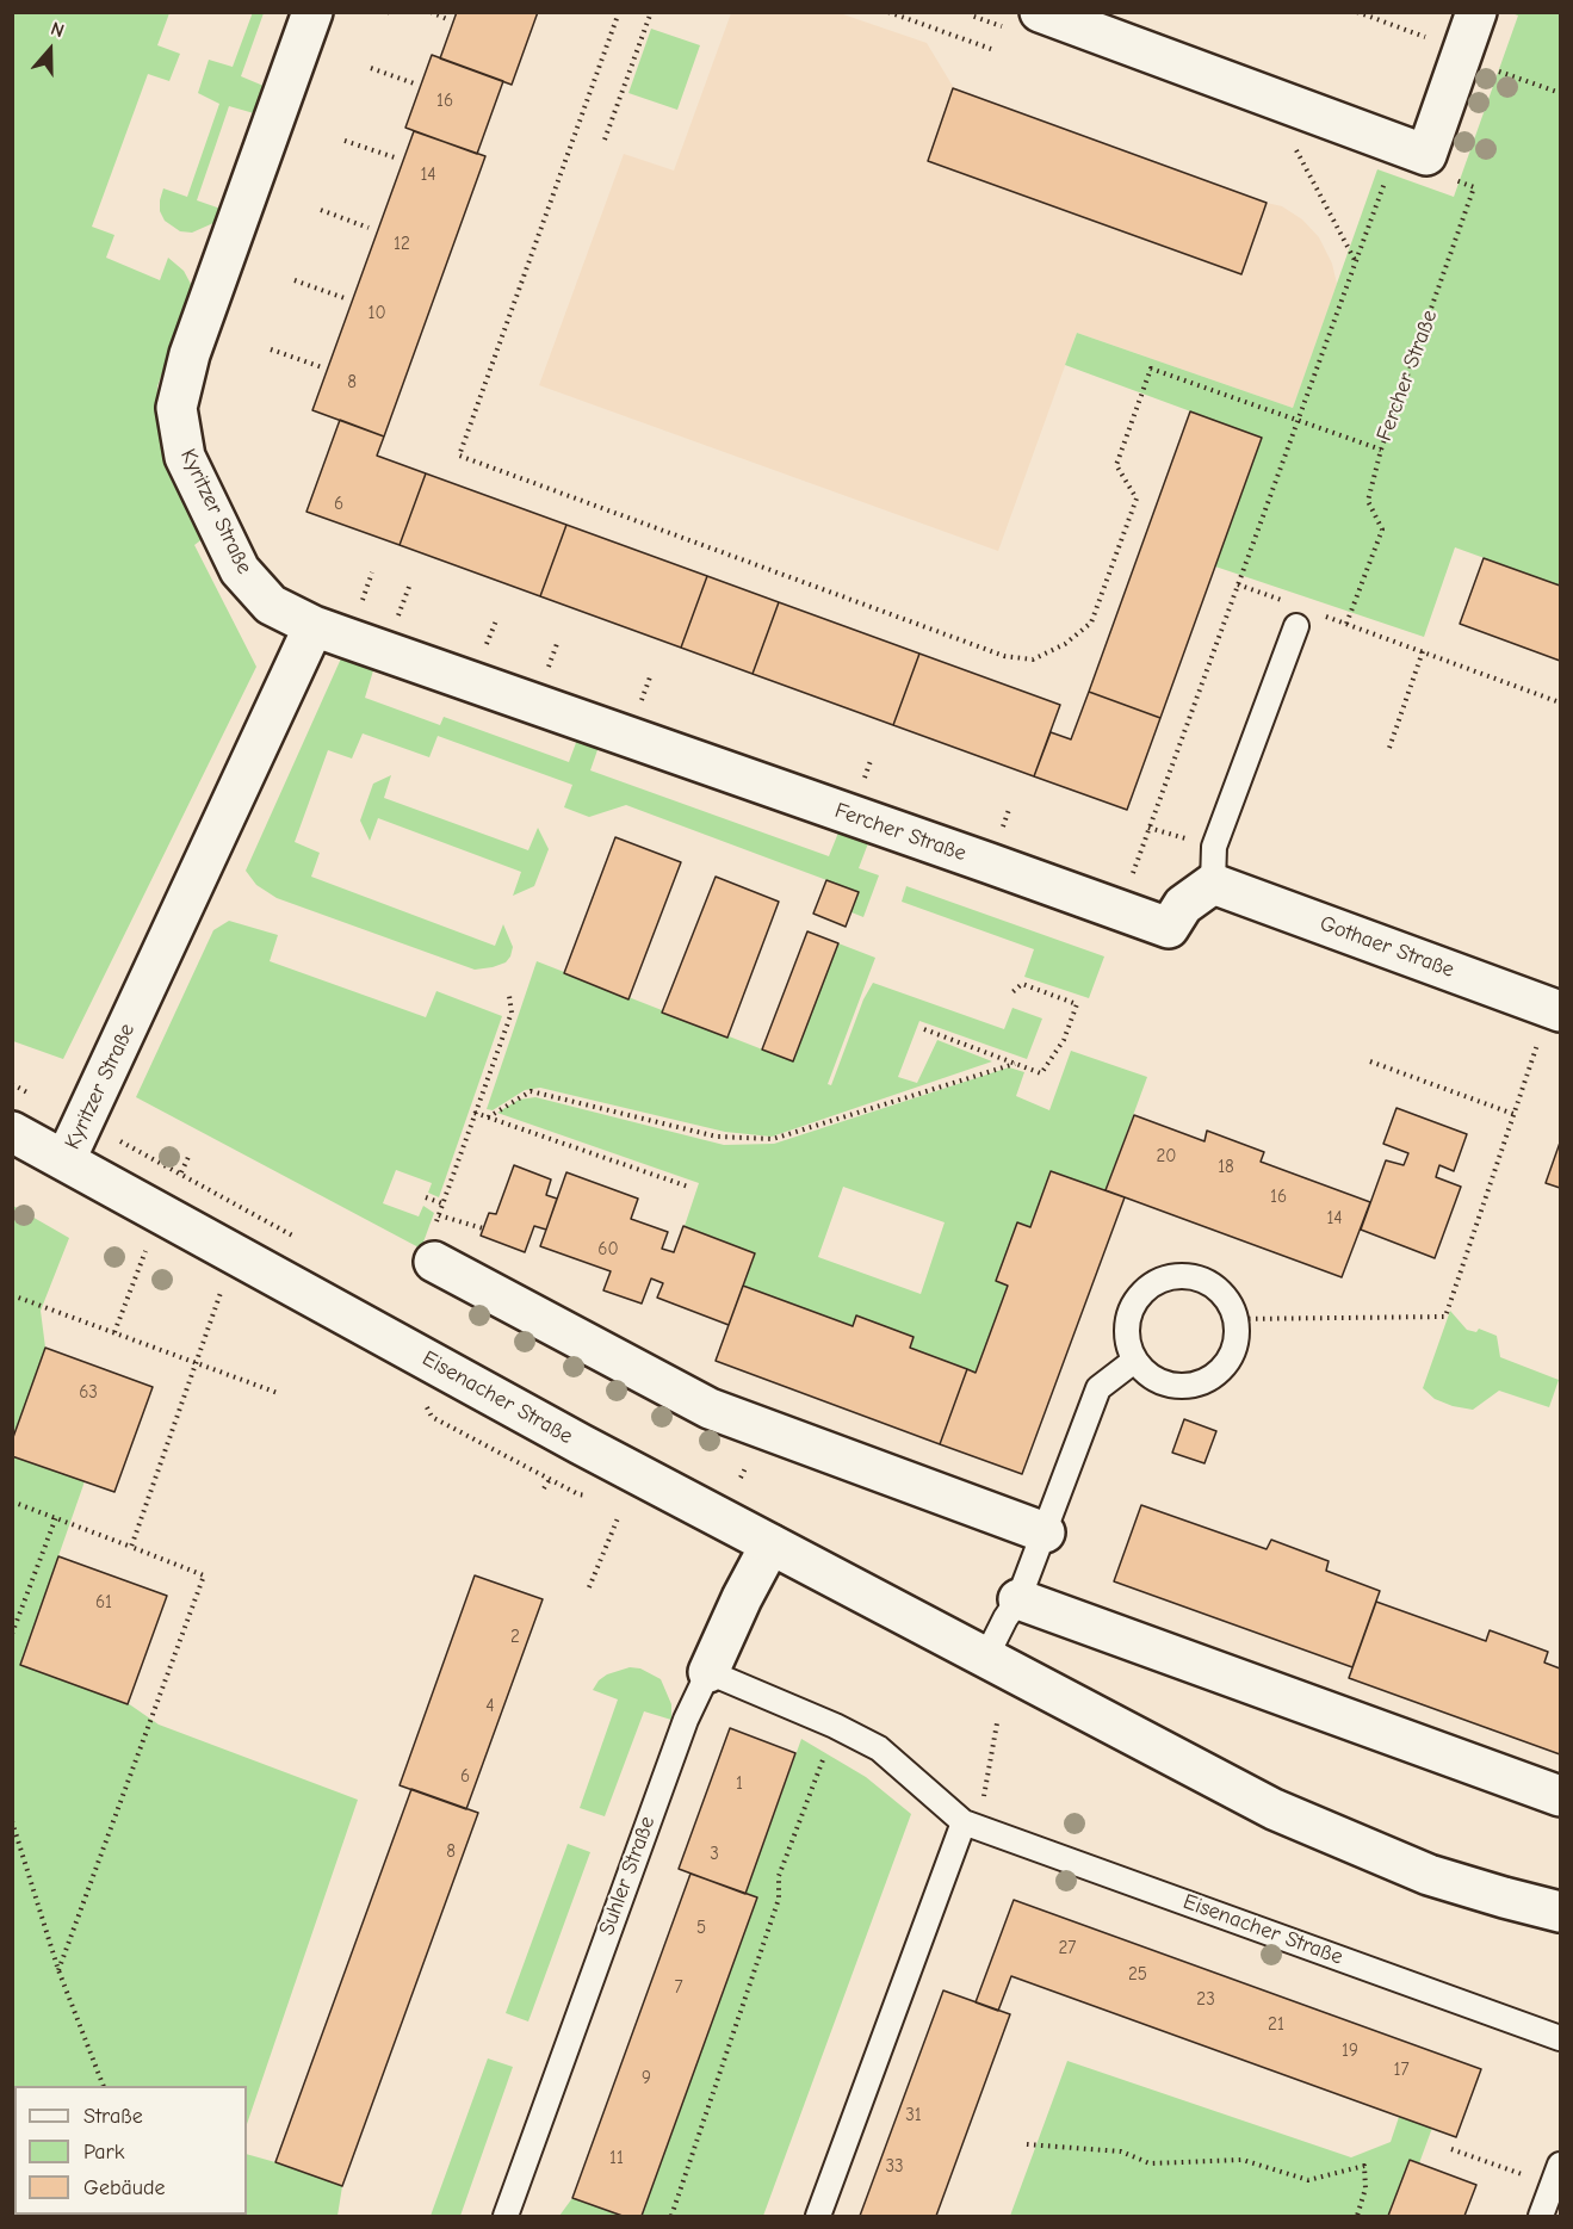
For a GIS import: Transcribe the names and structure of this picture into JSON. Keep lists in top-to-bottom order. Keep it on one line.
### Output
{"streets":{"street":["Fercher Straße","Kyritzer Straße","Gothaer Straße","Eisenacher Straße","Suhler Straße"]},"crossings":[["Fercher Straße","Kyritzer Straße"],["Fercher Straße","Gothaer Straße"],["Kyritzer Straße","Eisenacher Straße"],["Eisenacher Straße","Suhler Straße"]],"house_numbers":["16","14","12","10","8","6","20","18","16","14","60","63","61","2","4","6","1","8","3","5","27","25","7","23","21","19","17","9","31","11","33"],"legend":["Straße","Park","Gebäude"],"north":"top"}
